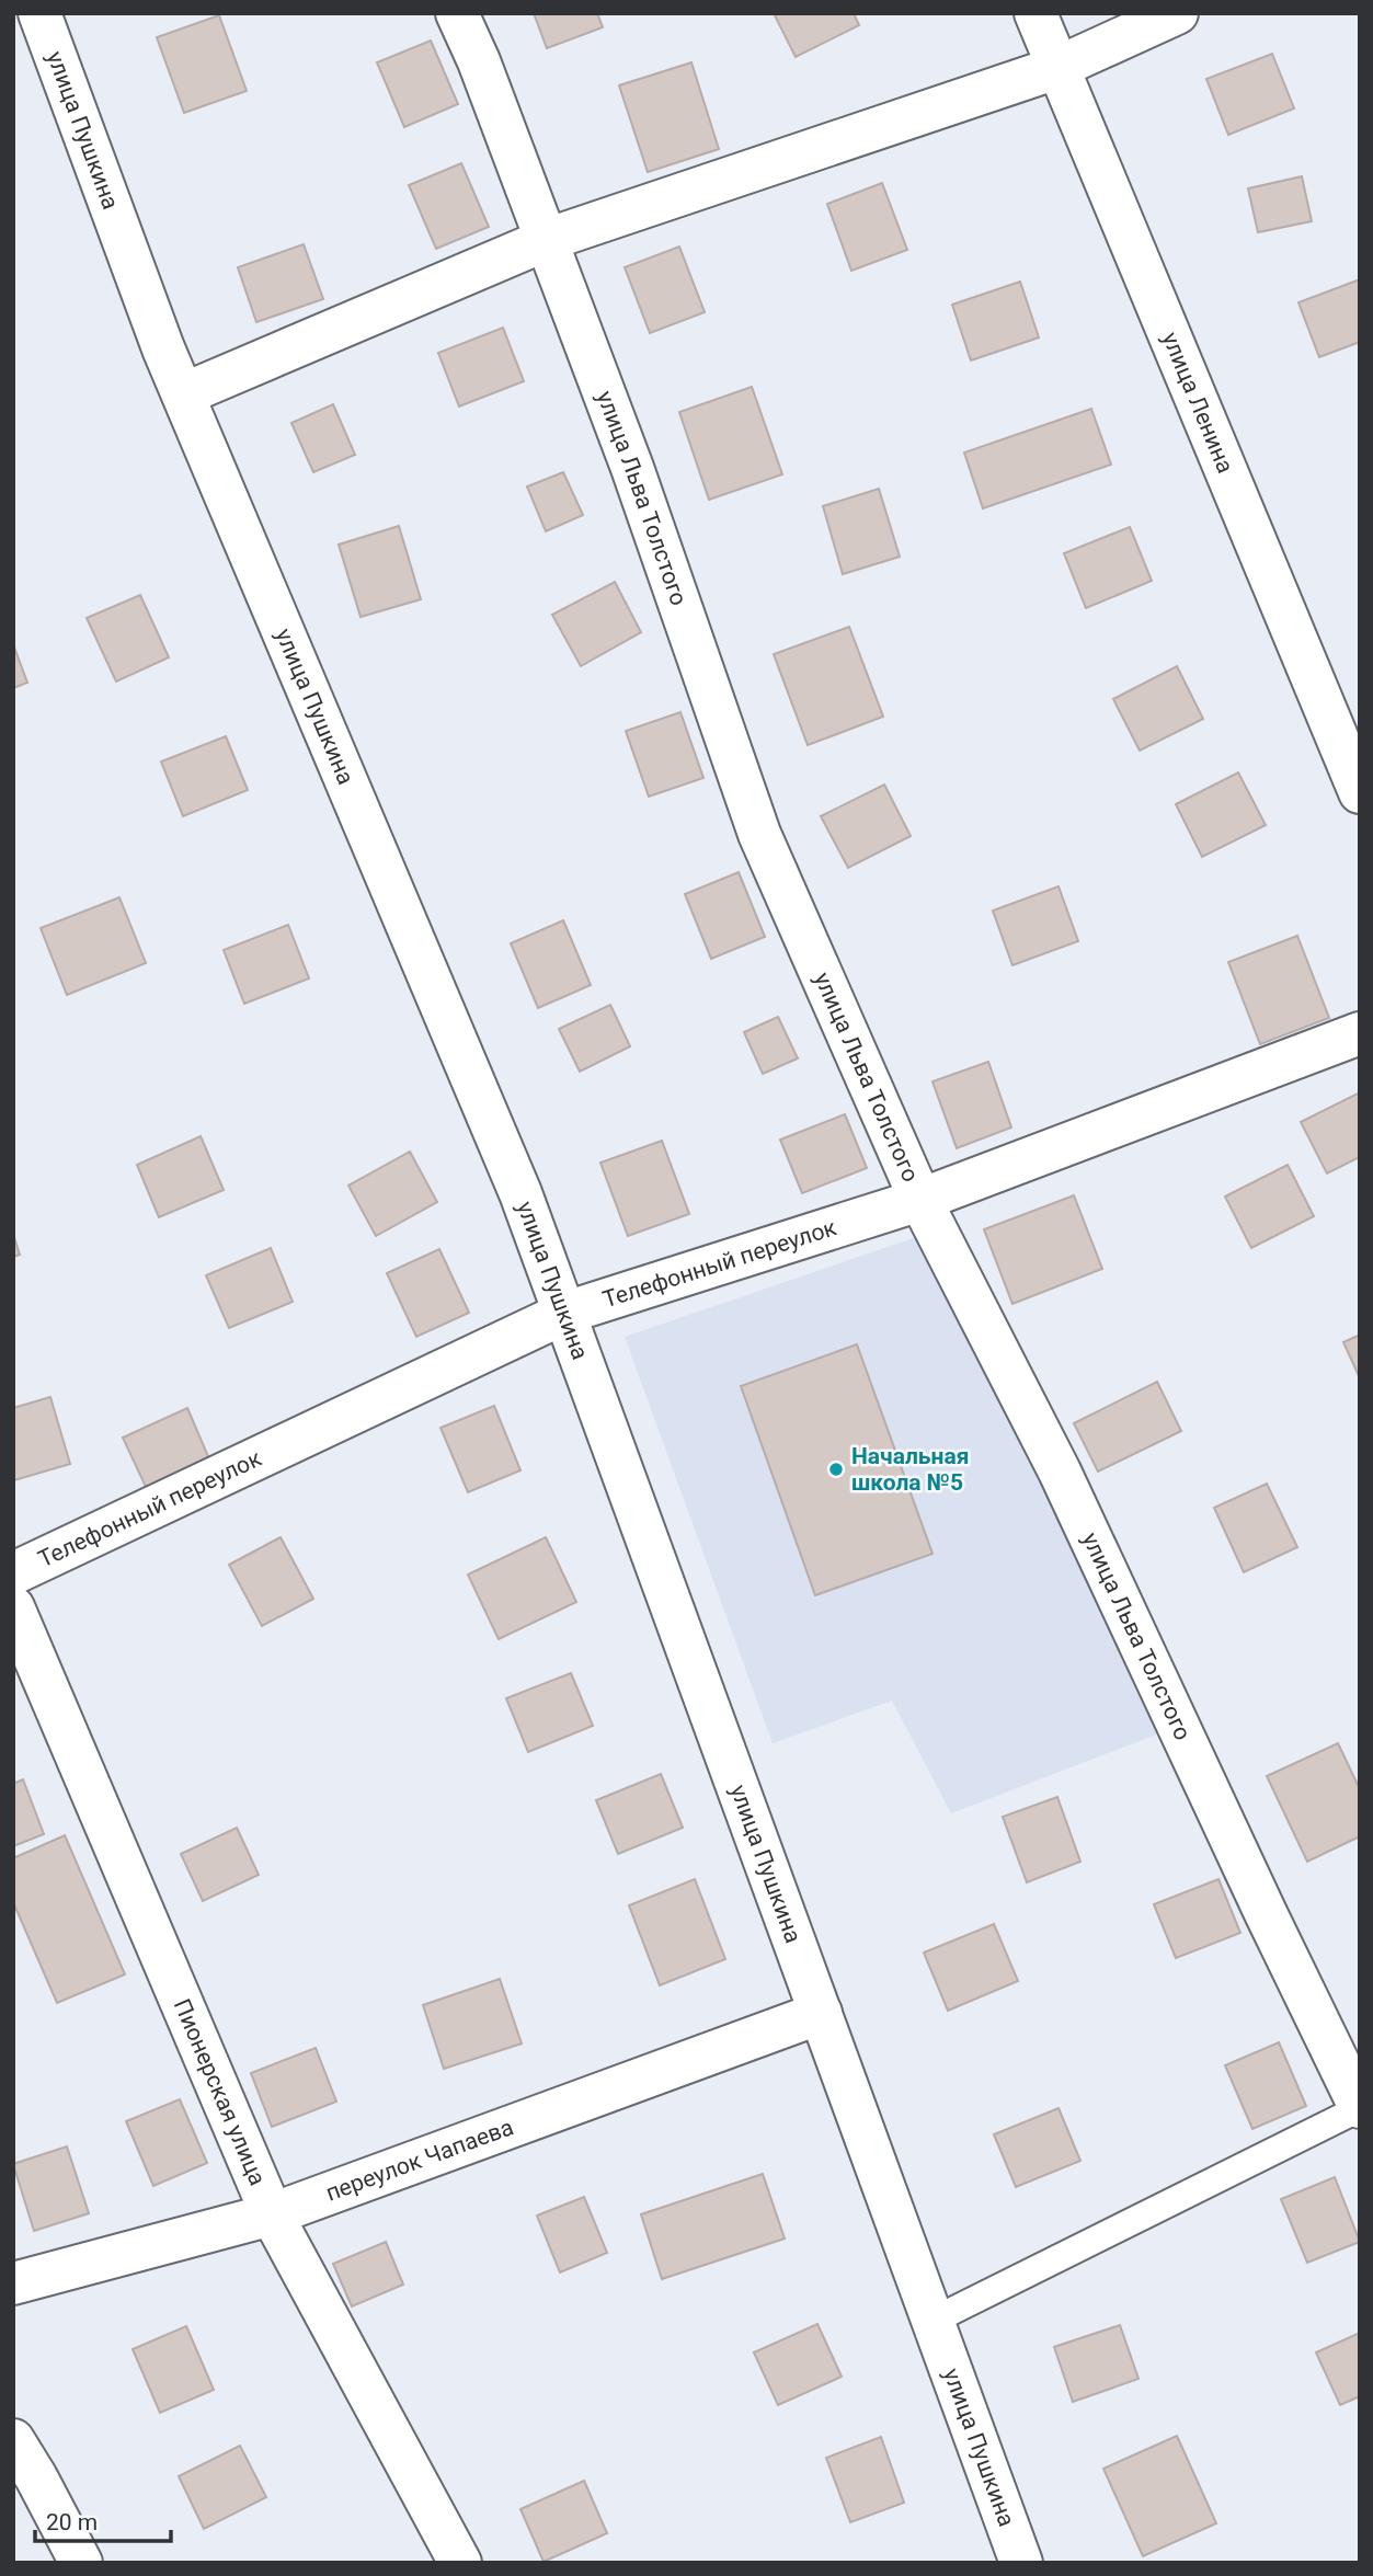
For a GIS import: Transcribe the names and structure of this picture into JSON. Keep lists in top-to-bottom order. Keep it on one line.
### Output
{"streets":{"street":["улица Пушкина","улица Ленина","улица Льва Толстого","Телефонный переулок","Пионерская улица","переулок Чапаева"]},"crossings":[["улица Пушкина","Телефонный переулок"],["улица Пушкина","переулок Чапаева"],["улица Льва Толстого","Телефонный переулок"],["Пионерская улица","переулок Чапаева"]],"places":["Начальная школа №5"],"scale_bar":"20 m"}
